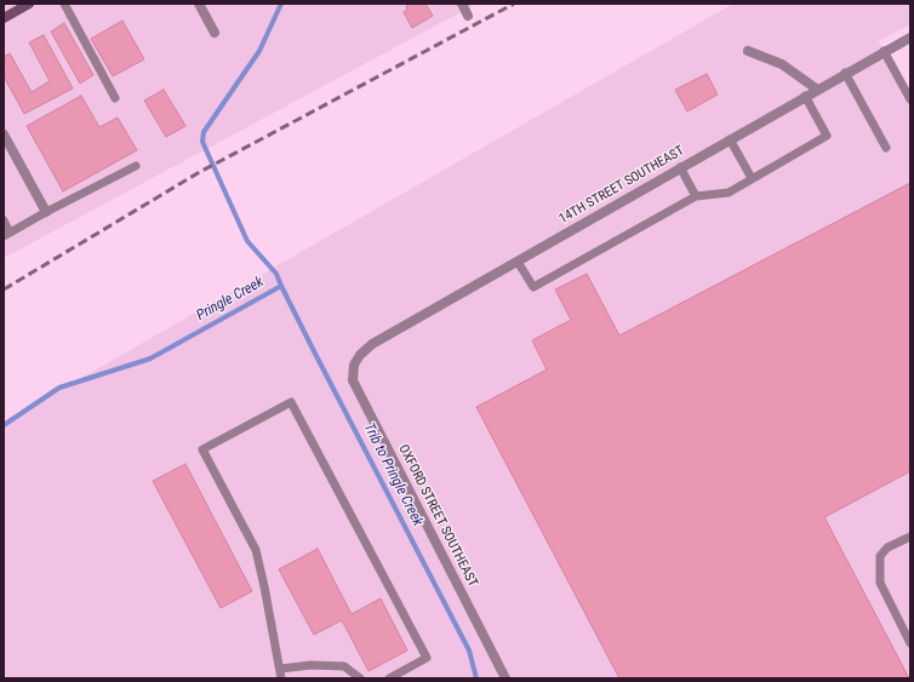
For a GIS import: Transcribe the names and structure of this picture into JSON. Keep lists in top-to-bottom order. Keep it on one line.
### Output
{"streets":{"street":["14TH STREET SOUTHEAST","OXFORD STREET SOUTHEAST"]},"crossings":[["14TH STREET SOUTHEAST","OXFORD STREET SOUTHEAST"]],"water":["Pringle Creek","Trib to Pringle Creek"]}
